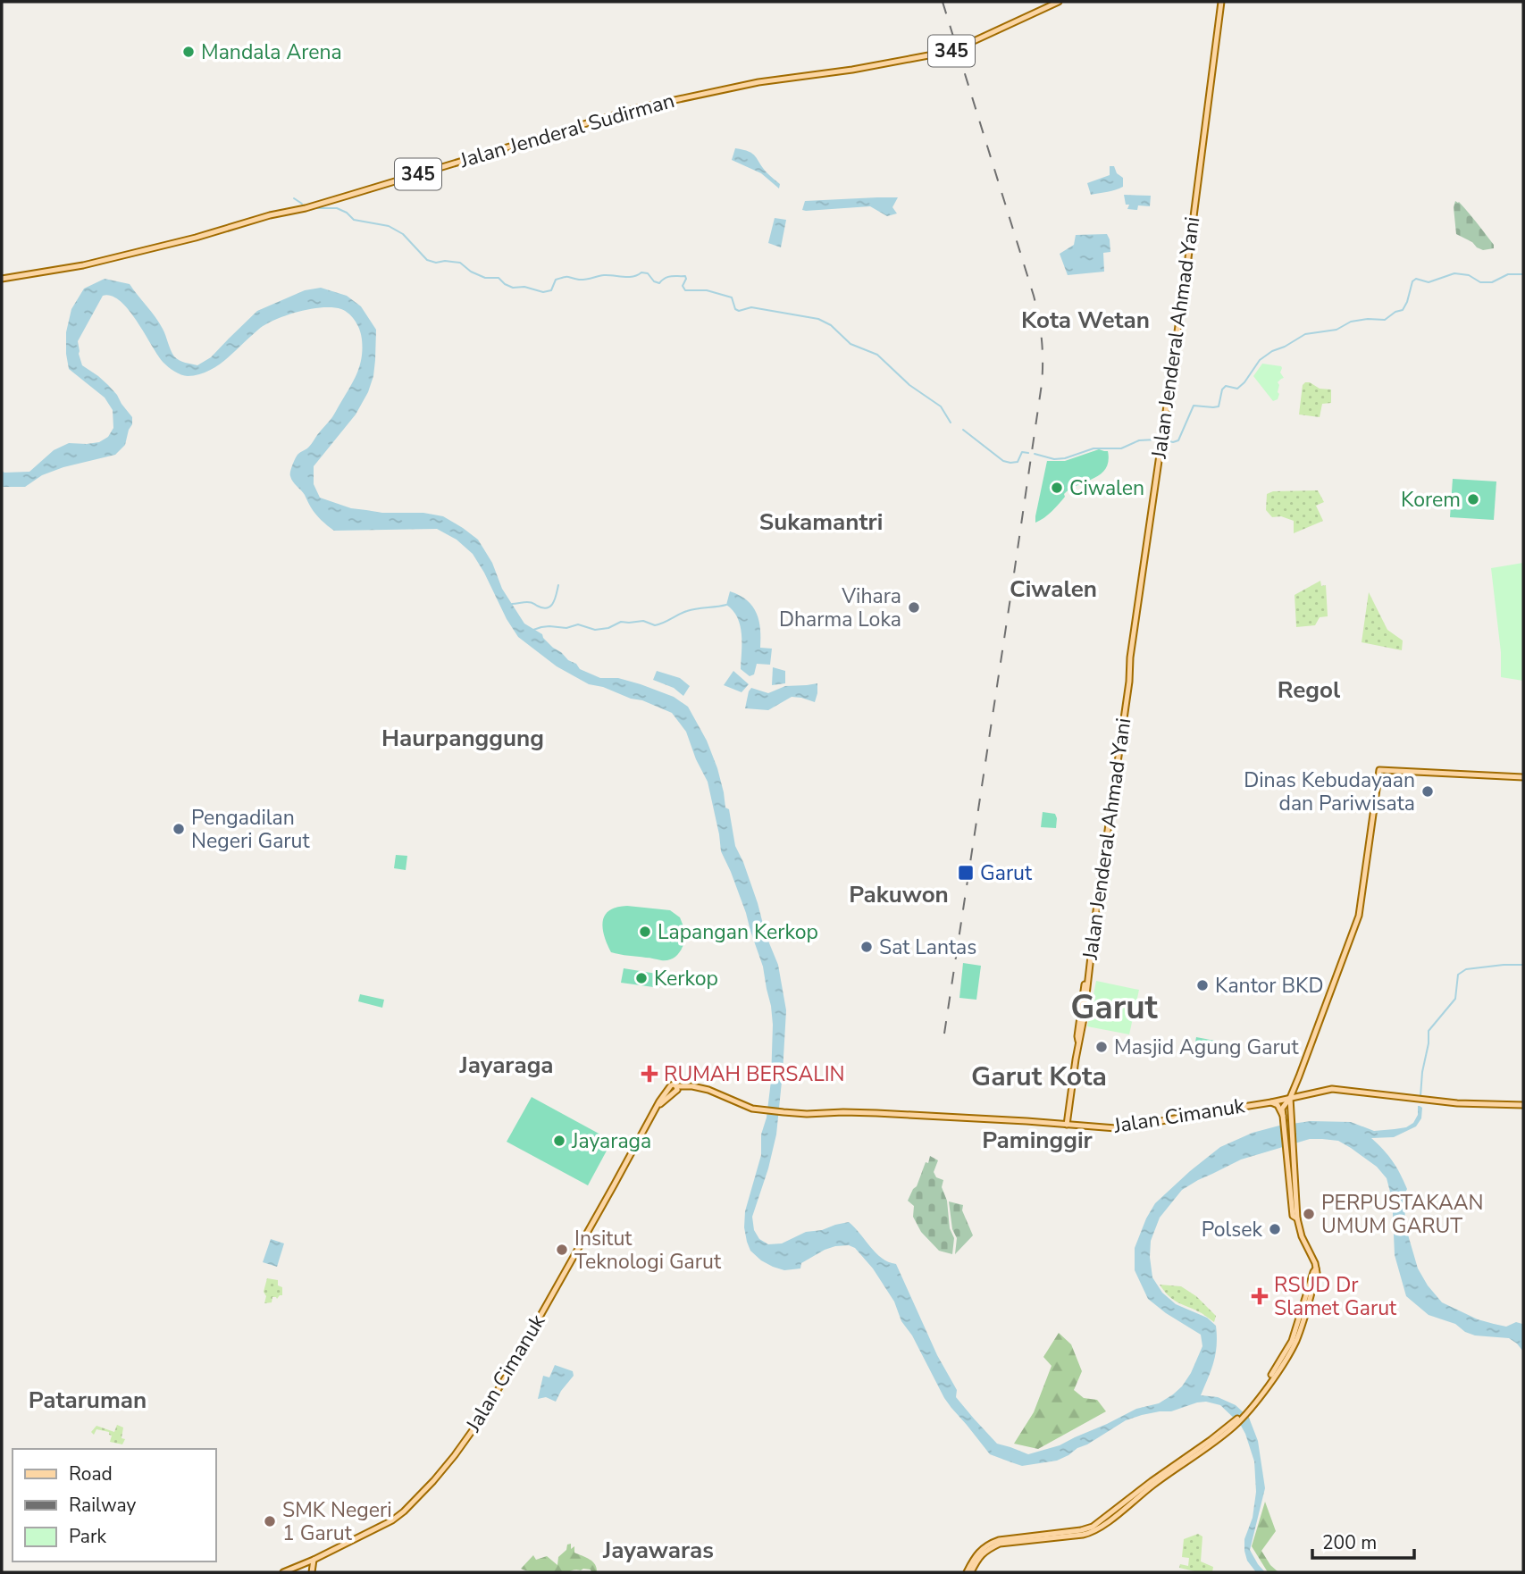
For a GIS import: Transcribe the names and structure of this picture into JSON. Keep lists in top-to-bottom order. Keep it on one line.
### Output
{"streets":{"main road":["345","Jalan Jenderal Sudirman","Jalan Jenderal Ahmad Yani","Jalan Cimanuk"]},"crossings":[["Jalan Jenderal Ahmad Yani","Jalan Cimanuk"]],"districts":["Kota Wetan","Sukamantri","Ciwalen","Regol","Haurpanggung","Pakuwon","Garut","Jayaraga","Garut Kota","Paminggir","Pataruman","Jayawaras"],"places":{"other":["Mandala Arena","Ciwalen","Korem","Vihara Dharma Loka","Dinas Kebudayaan dan Pariwisata","Pengadilan Negeri Garut","Lapangan Kerkop","Sat Lantas","Kerkop","Kantor BKD","Masjid Agung Garut","Jayaraga","PERPUSTAKAAN UMUM GARUT","Polsek","Insitut Teknologi Garut","SMK Negeri 1 Garut"],"transit":["Garut"],"health":["RUMAH BERSALIN","RSUD Dr Slamet Garut"]},"legend":["Road","Railway","Park"],"scale_bar":"200 m"}
